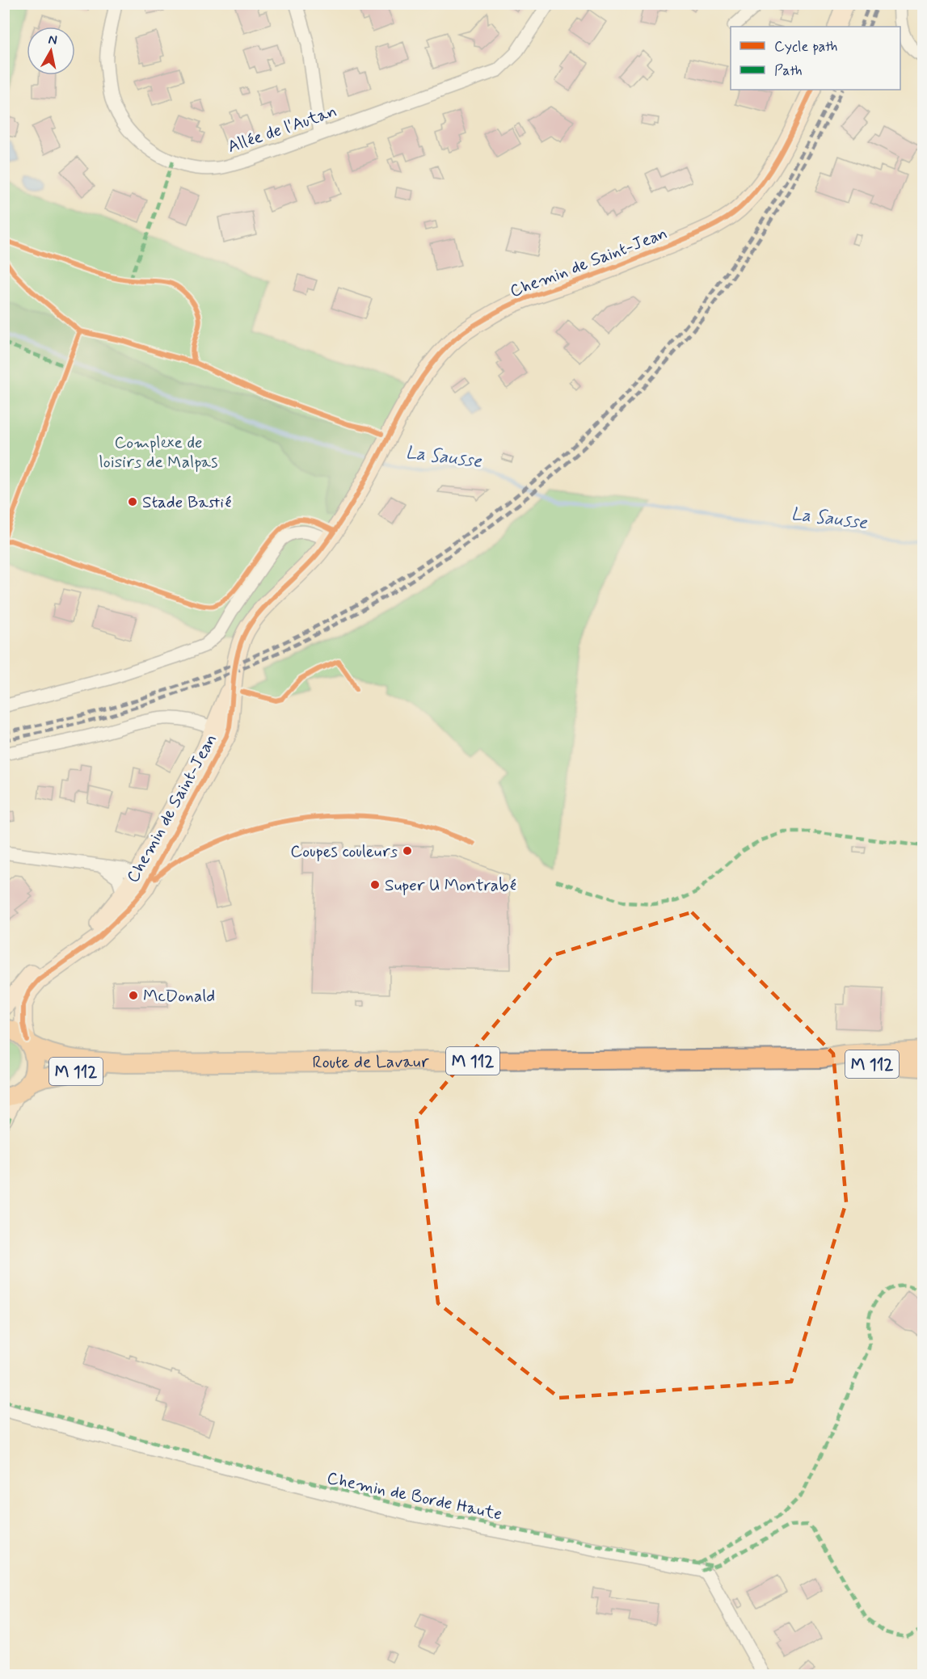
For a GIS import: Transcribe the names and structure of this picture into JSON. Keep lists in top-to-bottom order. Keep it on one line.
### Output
{"streets":{"main road":["M 112","Route de Lavaur"],"street":["Allée de l'Autan","Chemin de Saint-Jean","Chemin de Borde Haute"]},"crossings":[["Chemin de Saint-Jean","Route de Lavaur"]],"water":["La Sausse"],"parks":["Complexe de loisirs de Malpas"],"places":["Stade Bastié","Coupes couleurs","Super U Montrabé","McDonald"],"legend":["Cycle path","Path"],"north":"top"}
